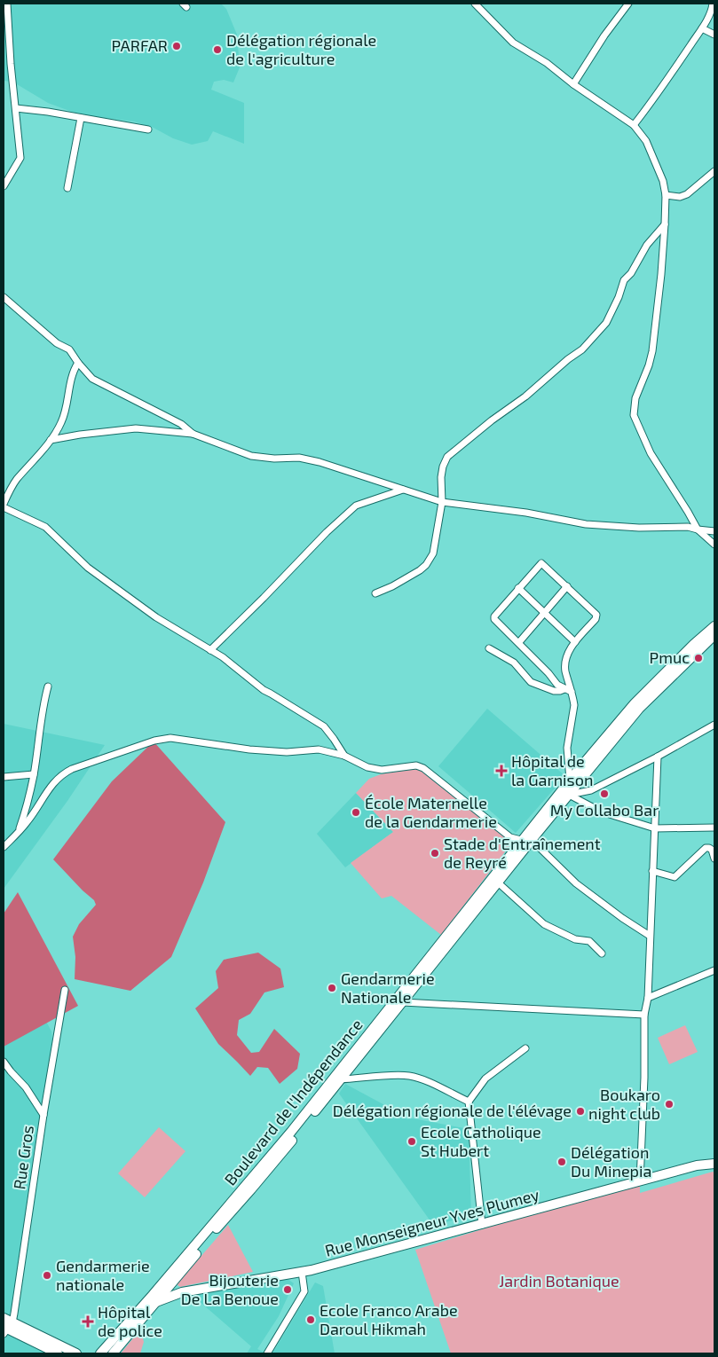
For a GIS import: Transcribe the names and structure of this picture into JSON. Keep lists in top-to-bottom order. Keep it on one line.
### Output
{"streets":{"main road":["Boulevard de l'Indépendance","Rue Monseigneur Yves Plumey"],"street":["Rue Gros"]},"crossings":[["Boulevard de l'Indépendance","Rue Monseigneur Yves Plumey"]],"parks":["Jardin Botanique"],"places":{"other":["PARFAR","Délégation régionale de l'agriculture","Pmuc","My Collabo Bar","École Maternelle de la Gendarmerie","Stade d'Entraînement de Reyré","Gendarmerie Nationale","Boukaro night club","Délégation régionale de l'élévage","Ecole Catholique St Hubert","Délégation Du Minepia","Gendarmerie nationale","Bijouterie De La Benoue","Ecole Franco Arabe Daroul Hikmah"],"health":["Hôpital de la Garnison","Hôpital de police"]}}
